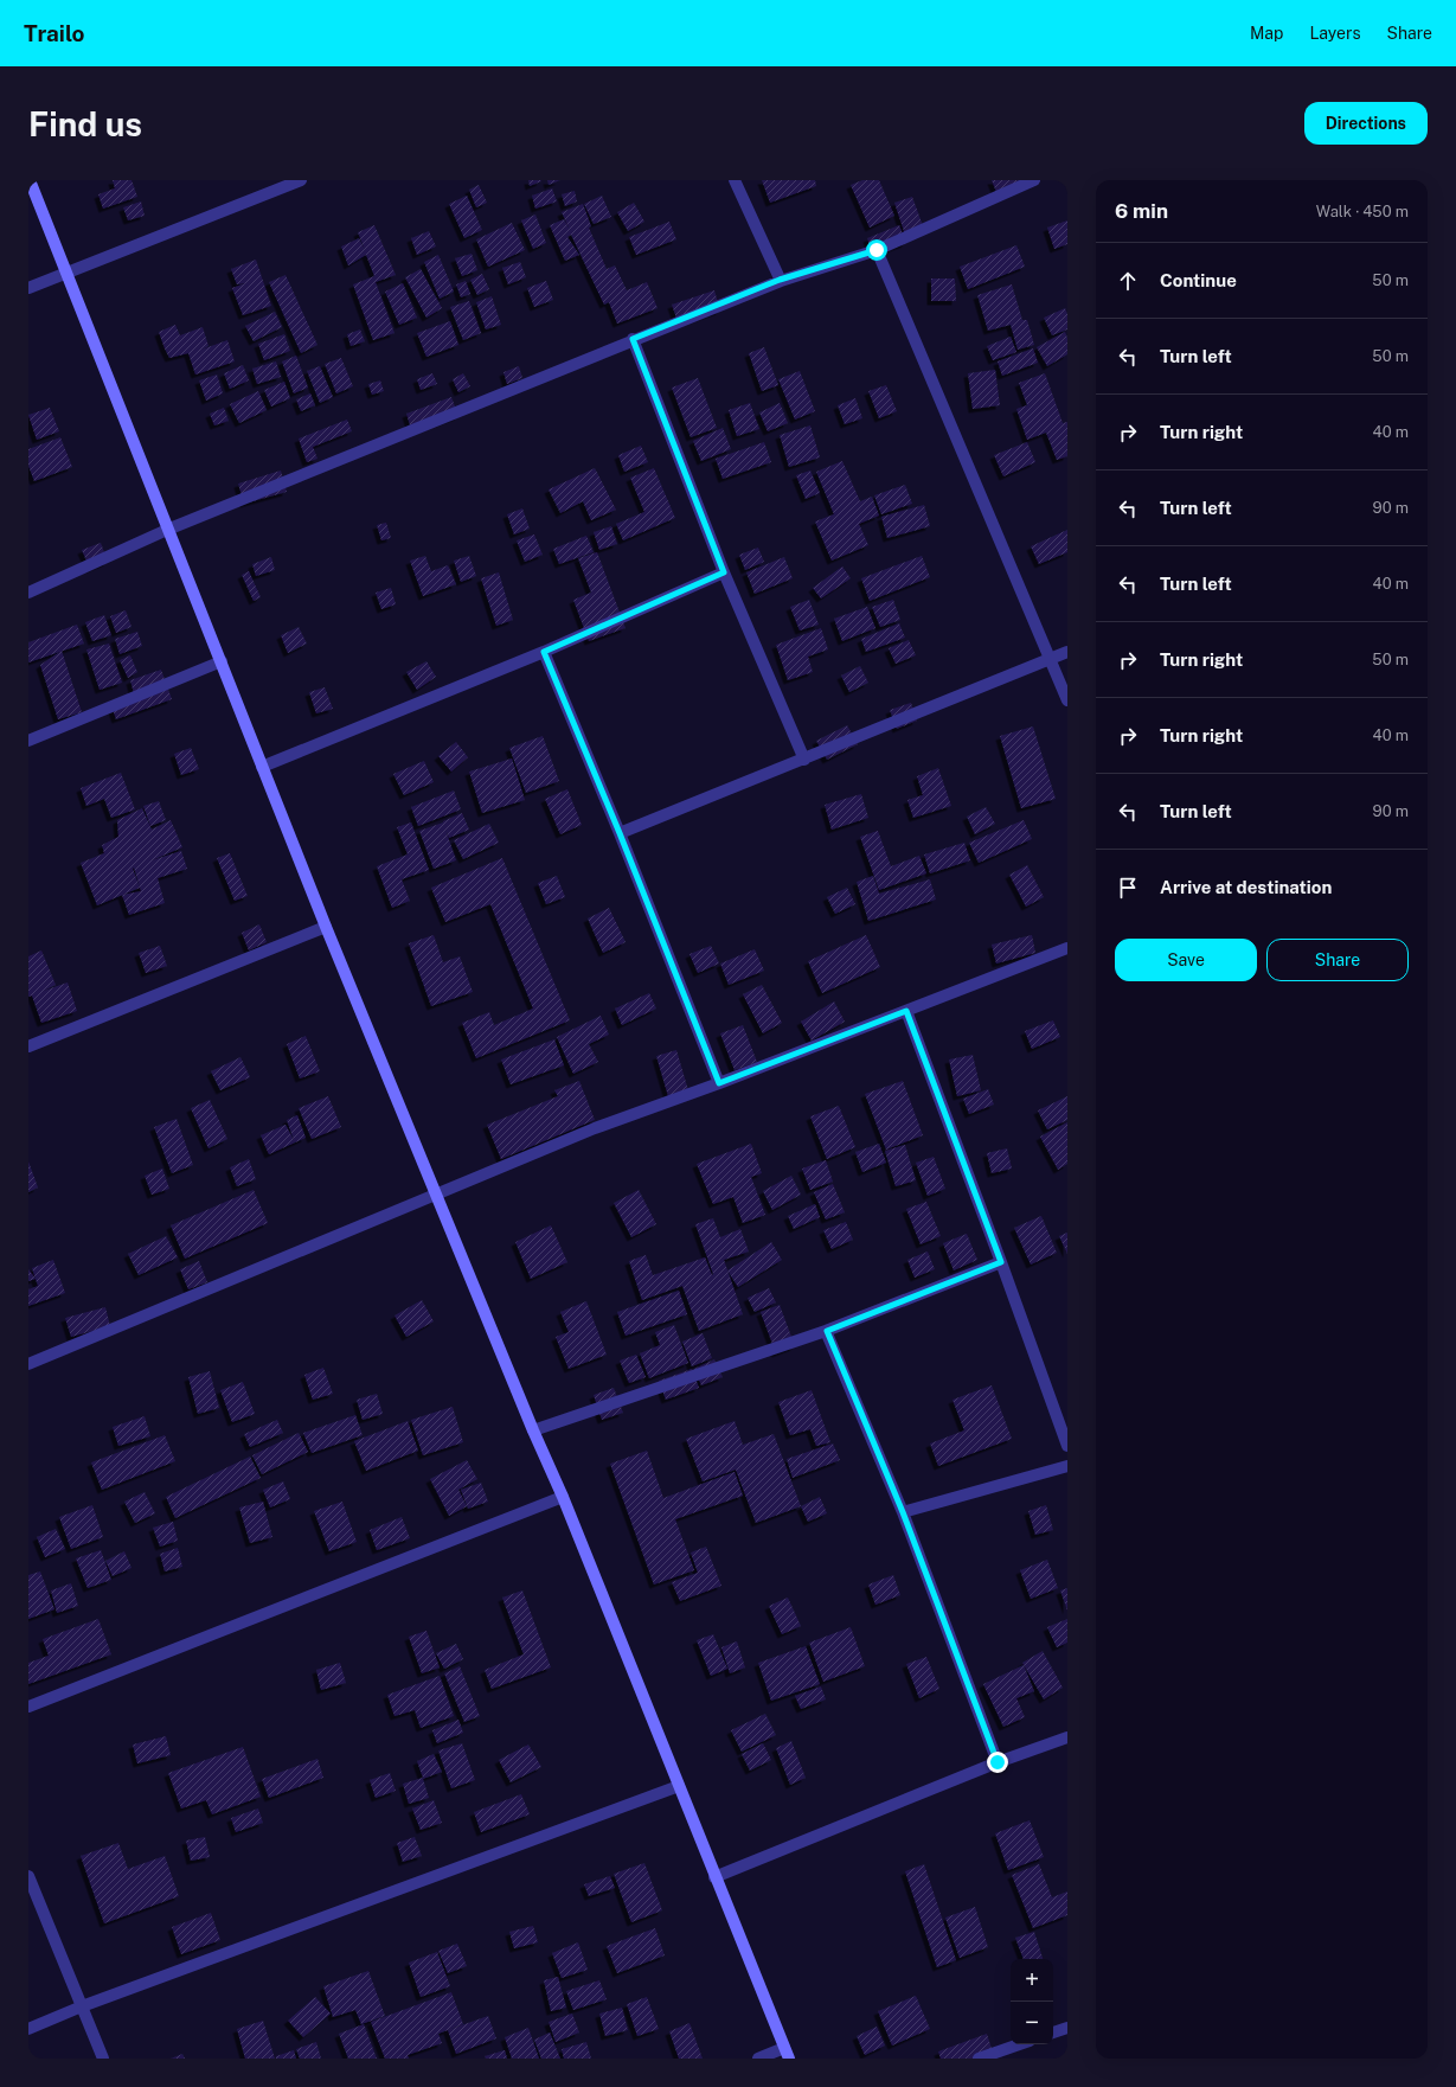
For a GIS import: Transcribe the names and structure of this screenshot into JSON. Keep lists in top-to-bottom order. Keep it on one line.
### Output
{"page":{"header":"Trailo","nav":["Map","Layers","Share"],"buttons":["Directions",["Save","Share"]],"title":"Find us","heading":["6 min","Walk · 450 m"],"list":[["Continue","50 m"],["Turn left","50 m"],["Turn right","40 m"],["Turn left","90 m"],["Turn left","40 m"],["Turn right","50 m"],["Turn right","40 m"],["Turn left","90 m"],"Arrive at destination"],"map_buttons":["+","−"]}}
